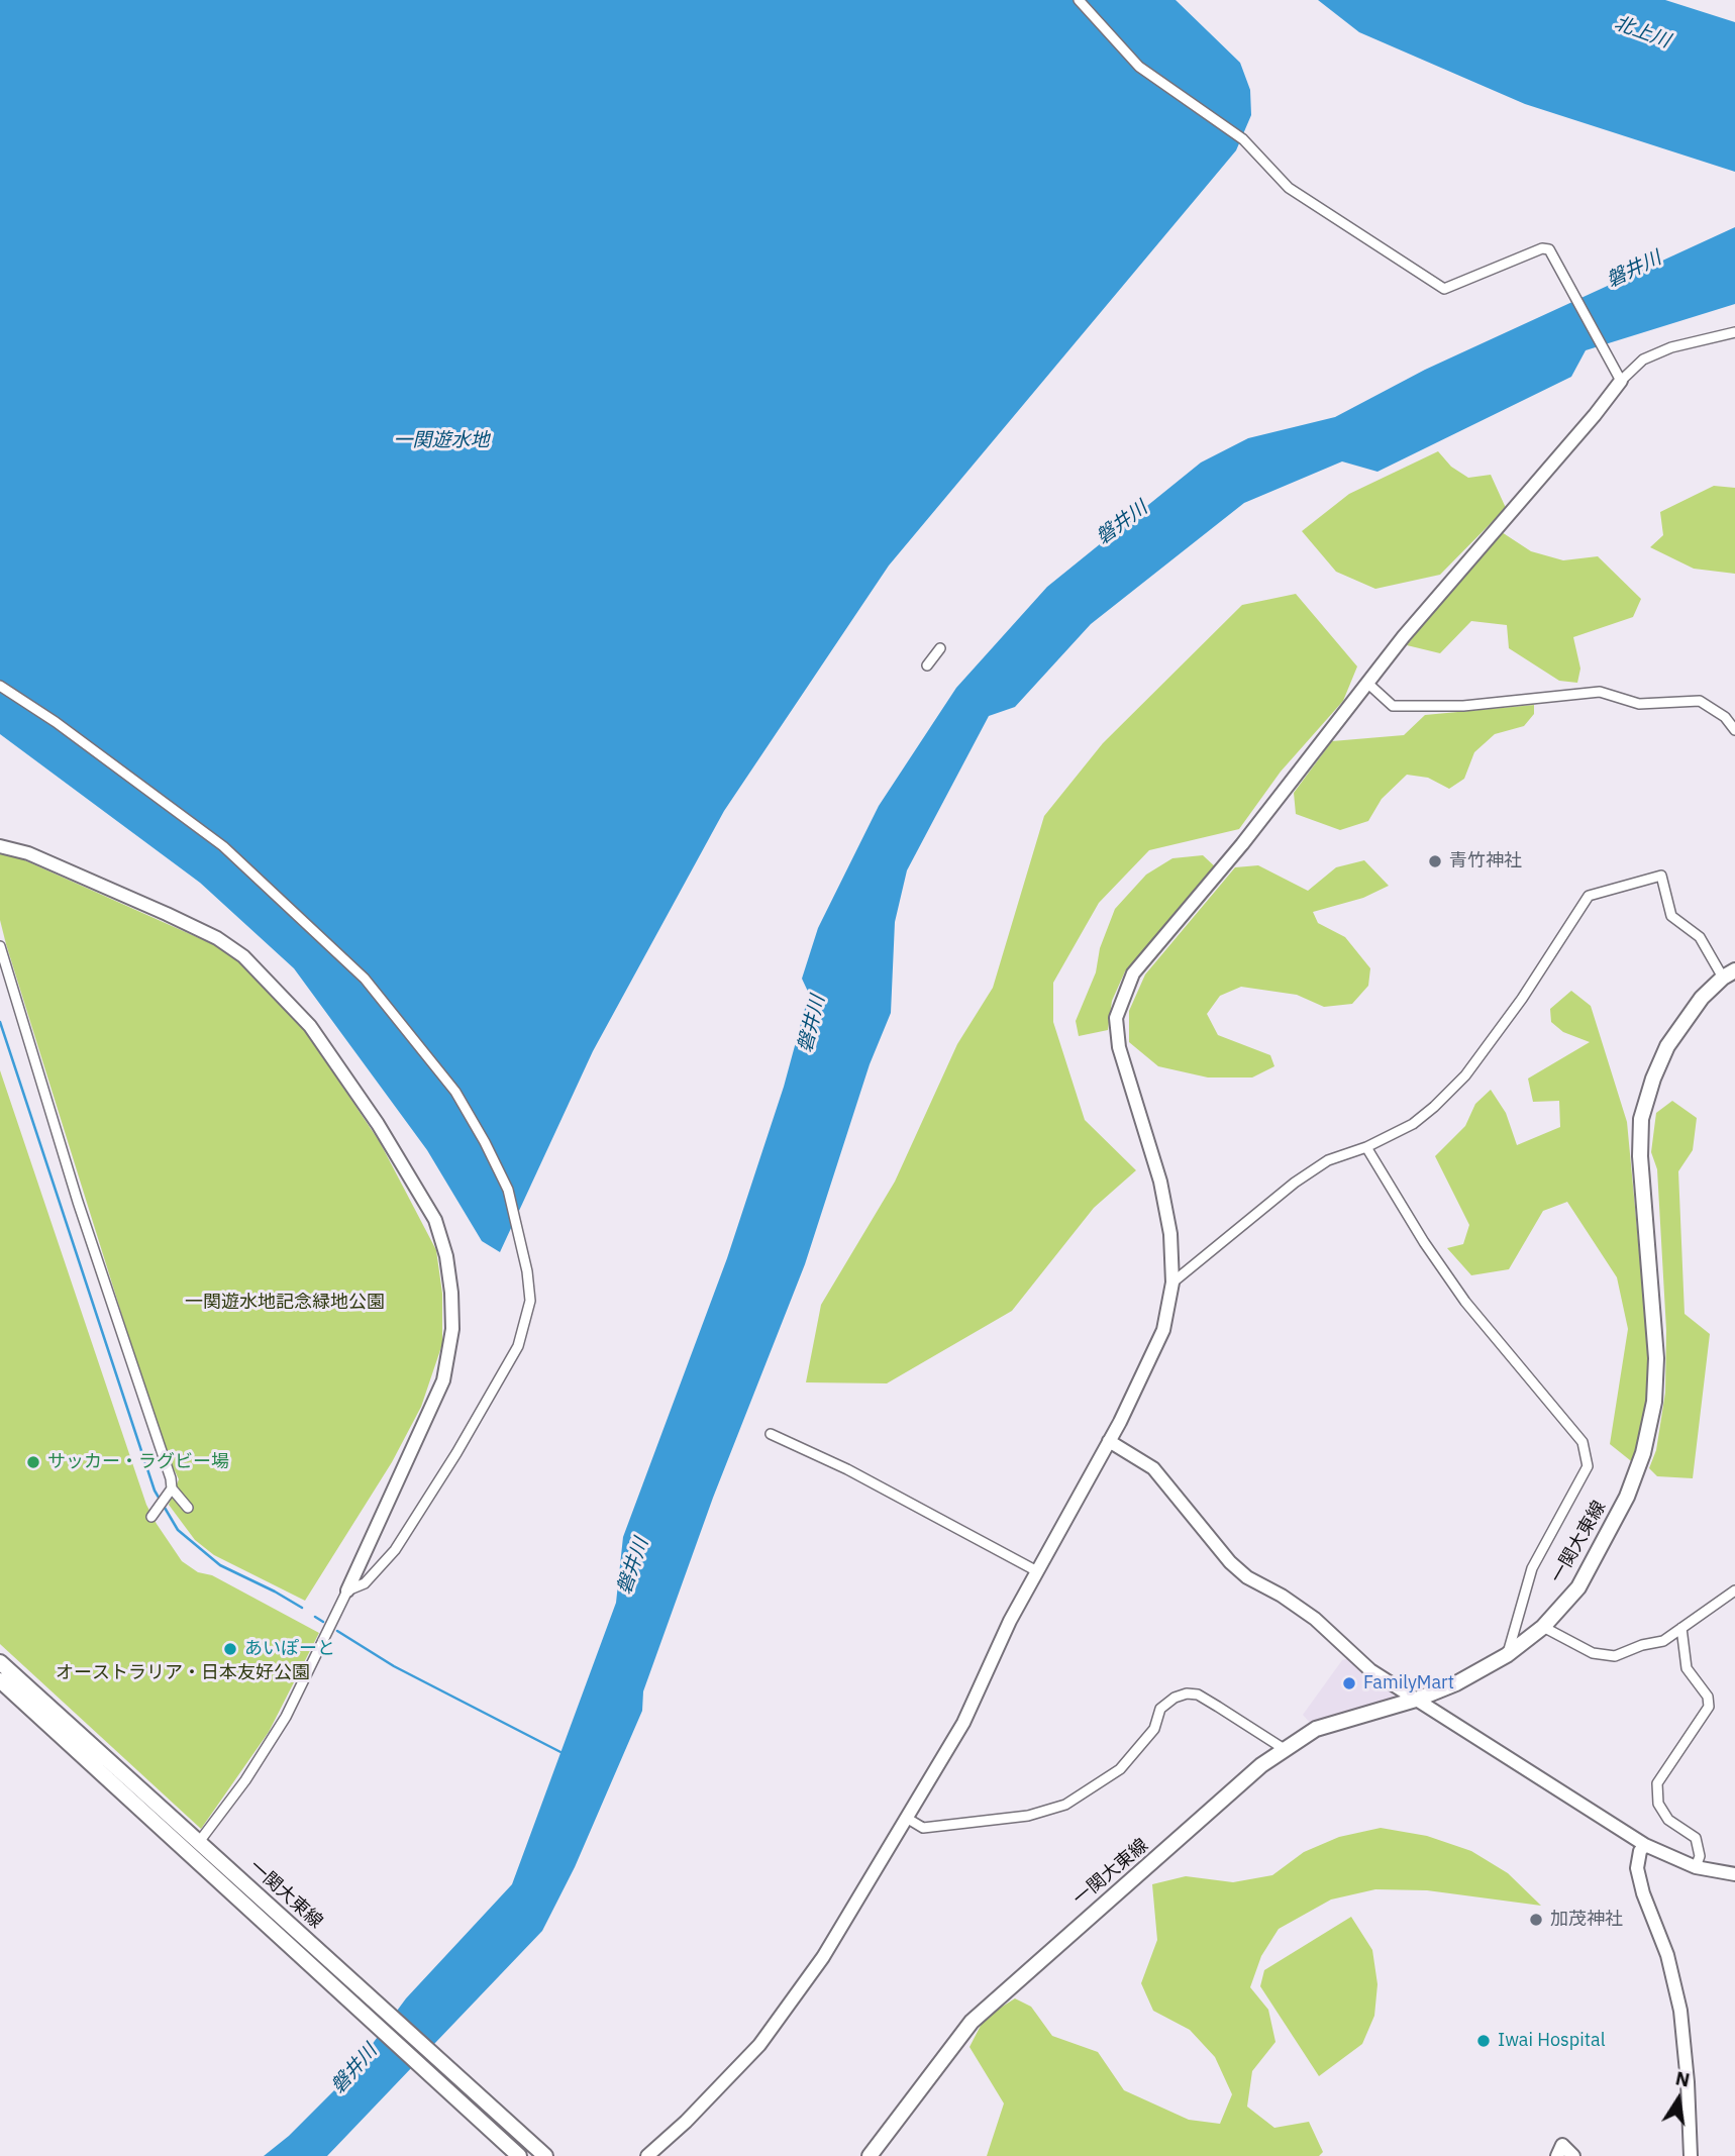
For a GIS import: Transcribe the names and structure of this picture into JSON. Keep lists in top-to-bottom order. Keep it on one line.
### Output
{"streets":{"main road":["一関大東線"]},"water":["北上川","磐井川","一関遊水地"],"parks":["一関遊水地記念緑地公園","オーストラリア・日本友好公園"],"places":["青竹神社","サッカー・ラグビー場","あいぽーと","FamilyMart","加茂神社","Iwai Hospital"],"north":"top"}
